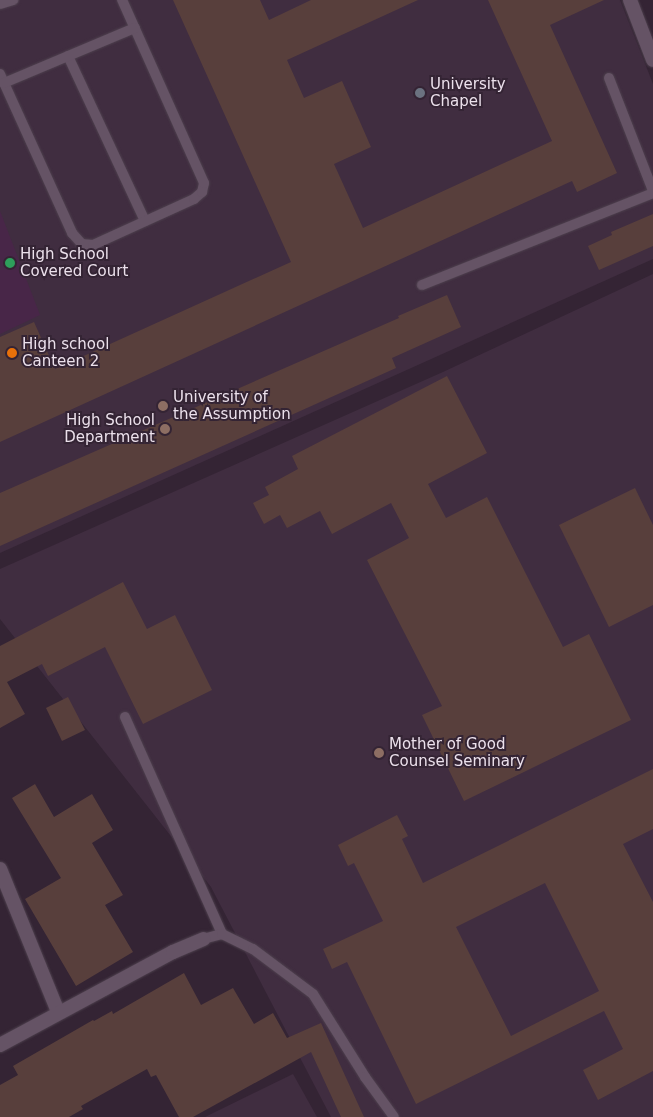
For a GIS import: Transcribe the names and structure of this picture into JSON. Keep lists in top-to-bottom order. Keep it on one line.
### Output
{"places":["University Chapel","High School Covered Court","High school Canteen 2","University of the Assumption","High School Department","Mother of Good Counsel Seminary"]}
